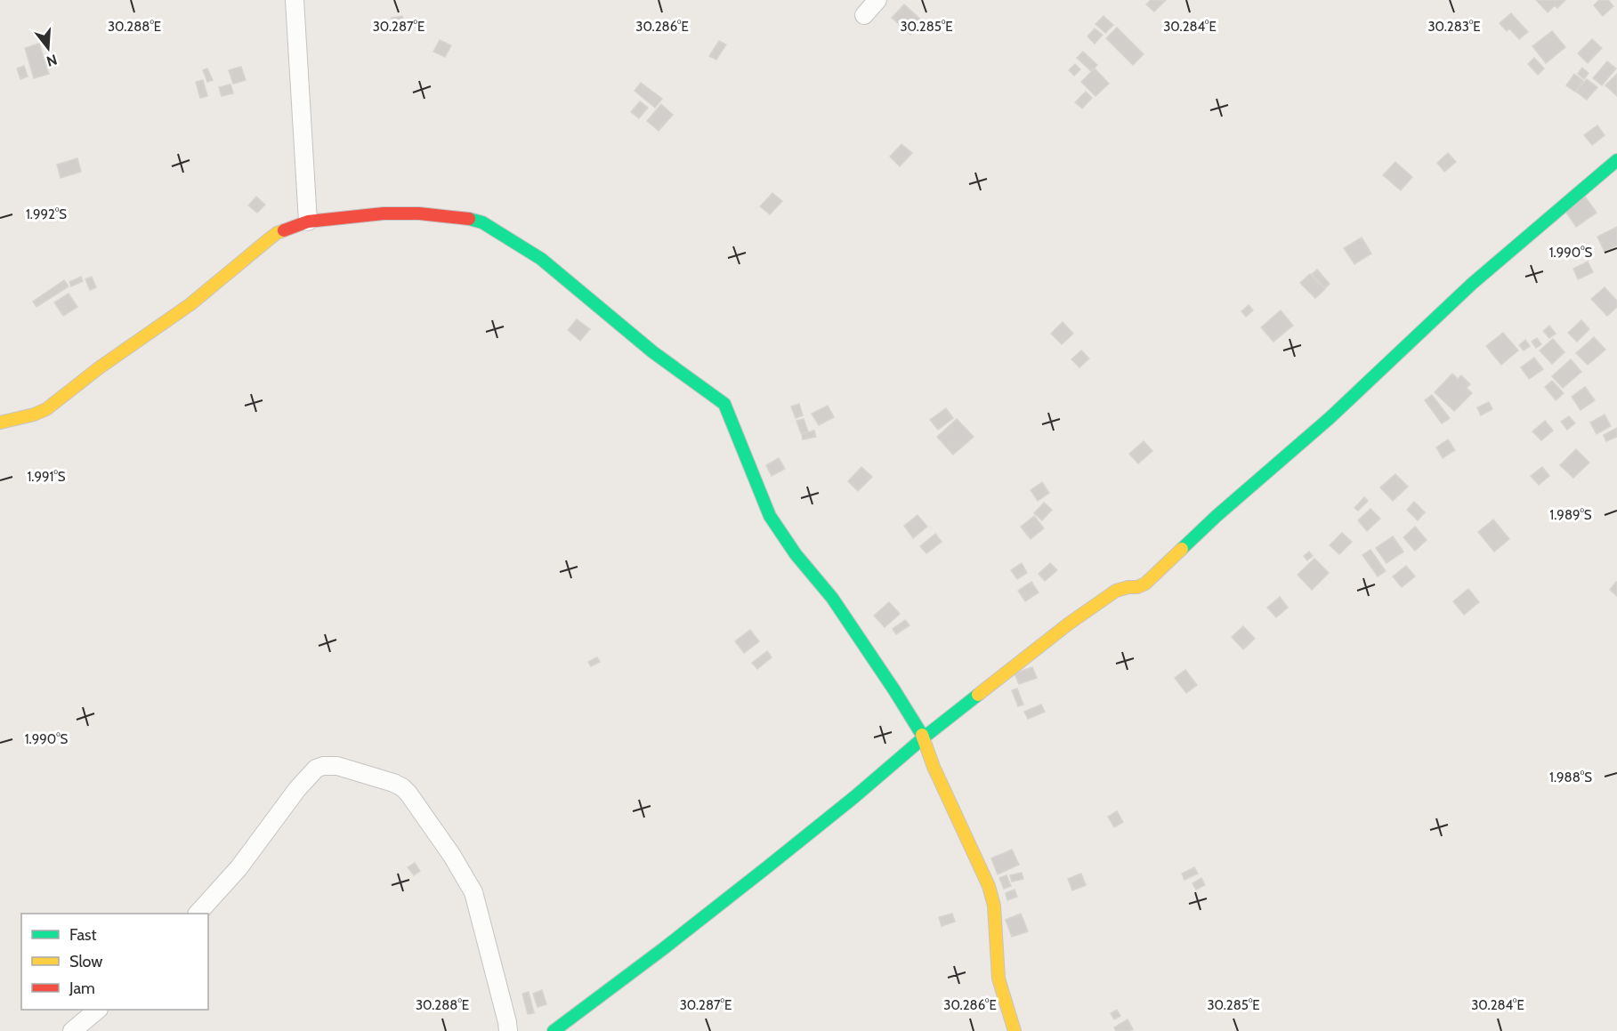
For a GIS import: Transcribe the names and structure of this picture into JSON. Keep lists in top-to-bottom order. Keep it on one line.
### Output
{"legend":["Fast","Slow","Jam"],"north":"bottom","coordinates":["30.288°E","30.287°E","30.286°E","30.285°E","30.284°E","30.283°E","1.992°S","1.990°S","1.991°S","1.989°S","1.988°S"]}
